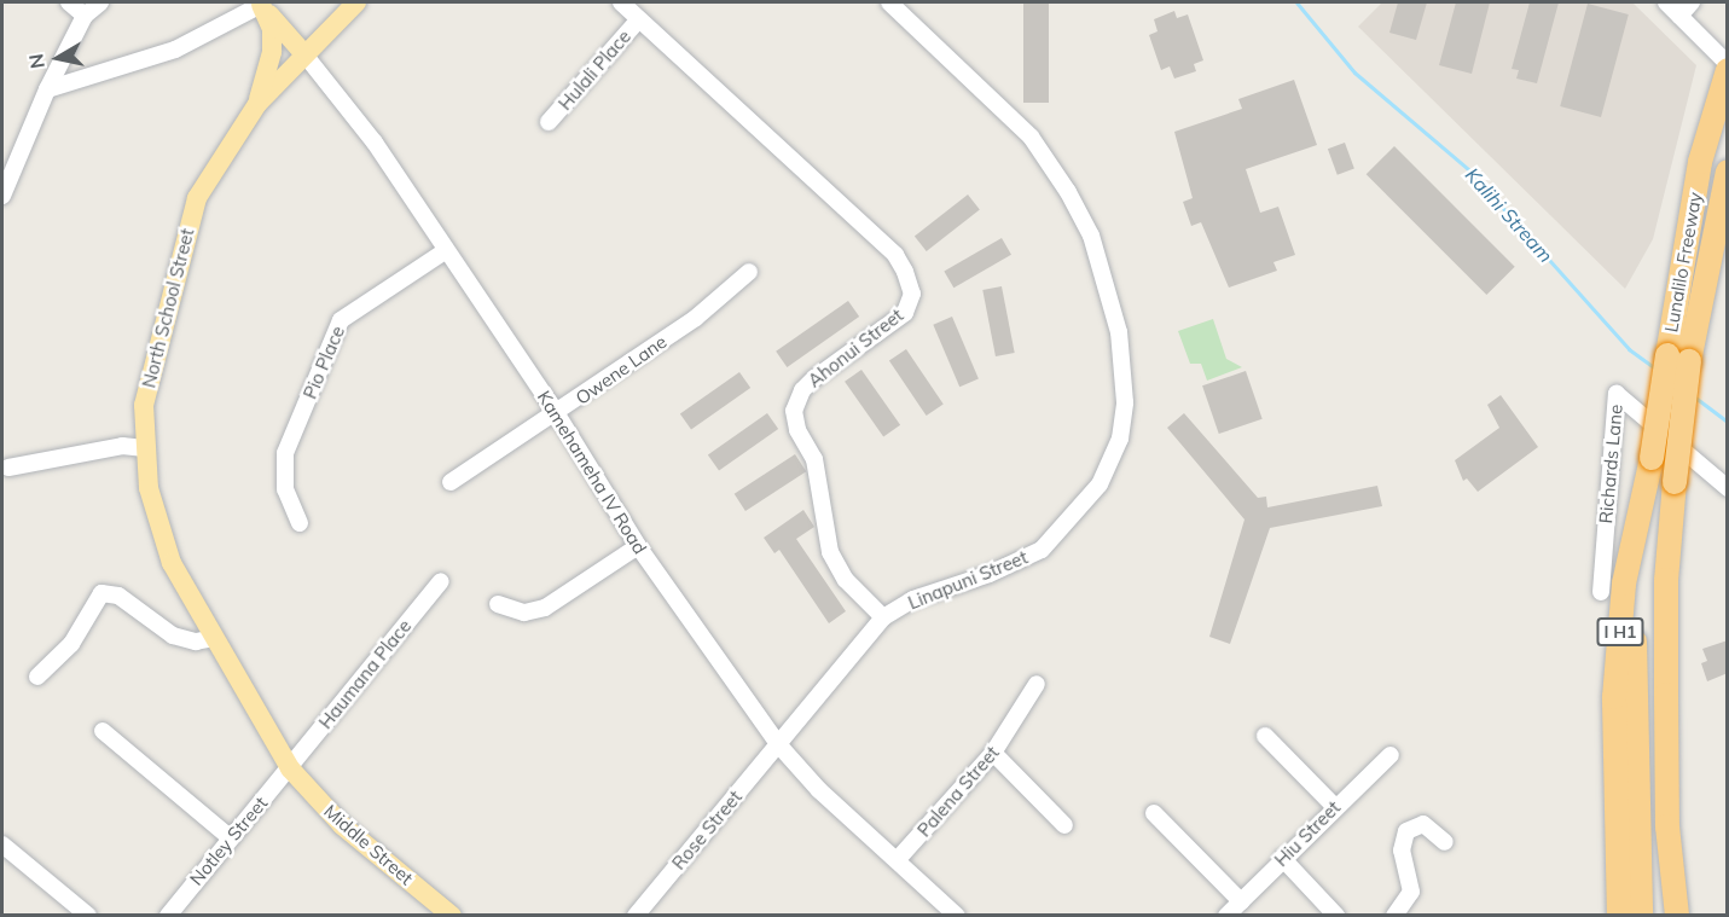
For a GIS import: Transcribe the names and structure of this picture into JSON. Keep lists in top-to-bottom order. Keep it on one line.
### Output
{"streets":{"highway":["Lunalilo Freeway","I H1"],"main road":["North School Street","Kamehameha IV Road","Middle Street"],"street":["Hulali Place","Ahonui Street","Pio Place","Owene Lane","Richards Lane","Linapuni Street","Haumana Place","Palena Street","Rose Street","Hiu Street","Notley Street"]},"crossings":[["Hulali Place","Ahonui Street"],["Lunalilo Freeway","I H1"],["North School Street","Kamehameha IV Road"],["North School Street","Haumana Place"],["North School Street","Notley Street"],["North School Street","Middle Street"],["Ahonui Street","Linapuni Street"],["Pio Place","Kamehameha IV Road"],["Owene Lane","Kamehameha IV Road"],["Kamehameha IV Road","Linapuni Street"],["Kamehameha IV Road","Palena Street"],["Kamehameha IV Road","Rose Street"],["Linapuni Street","Rose Street"],["Haumana Place","Notley Street"],["Haumana Place","Middle Street"],["Notley Street","Middle Street"]],"water":["Kalihi Stream"],"north":"left"}
